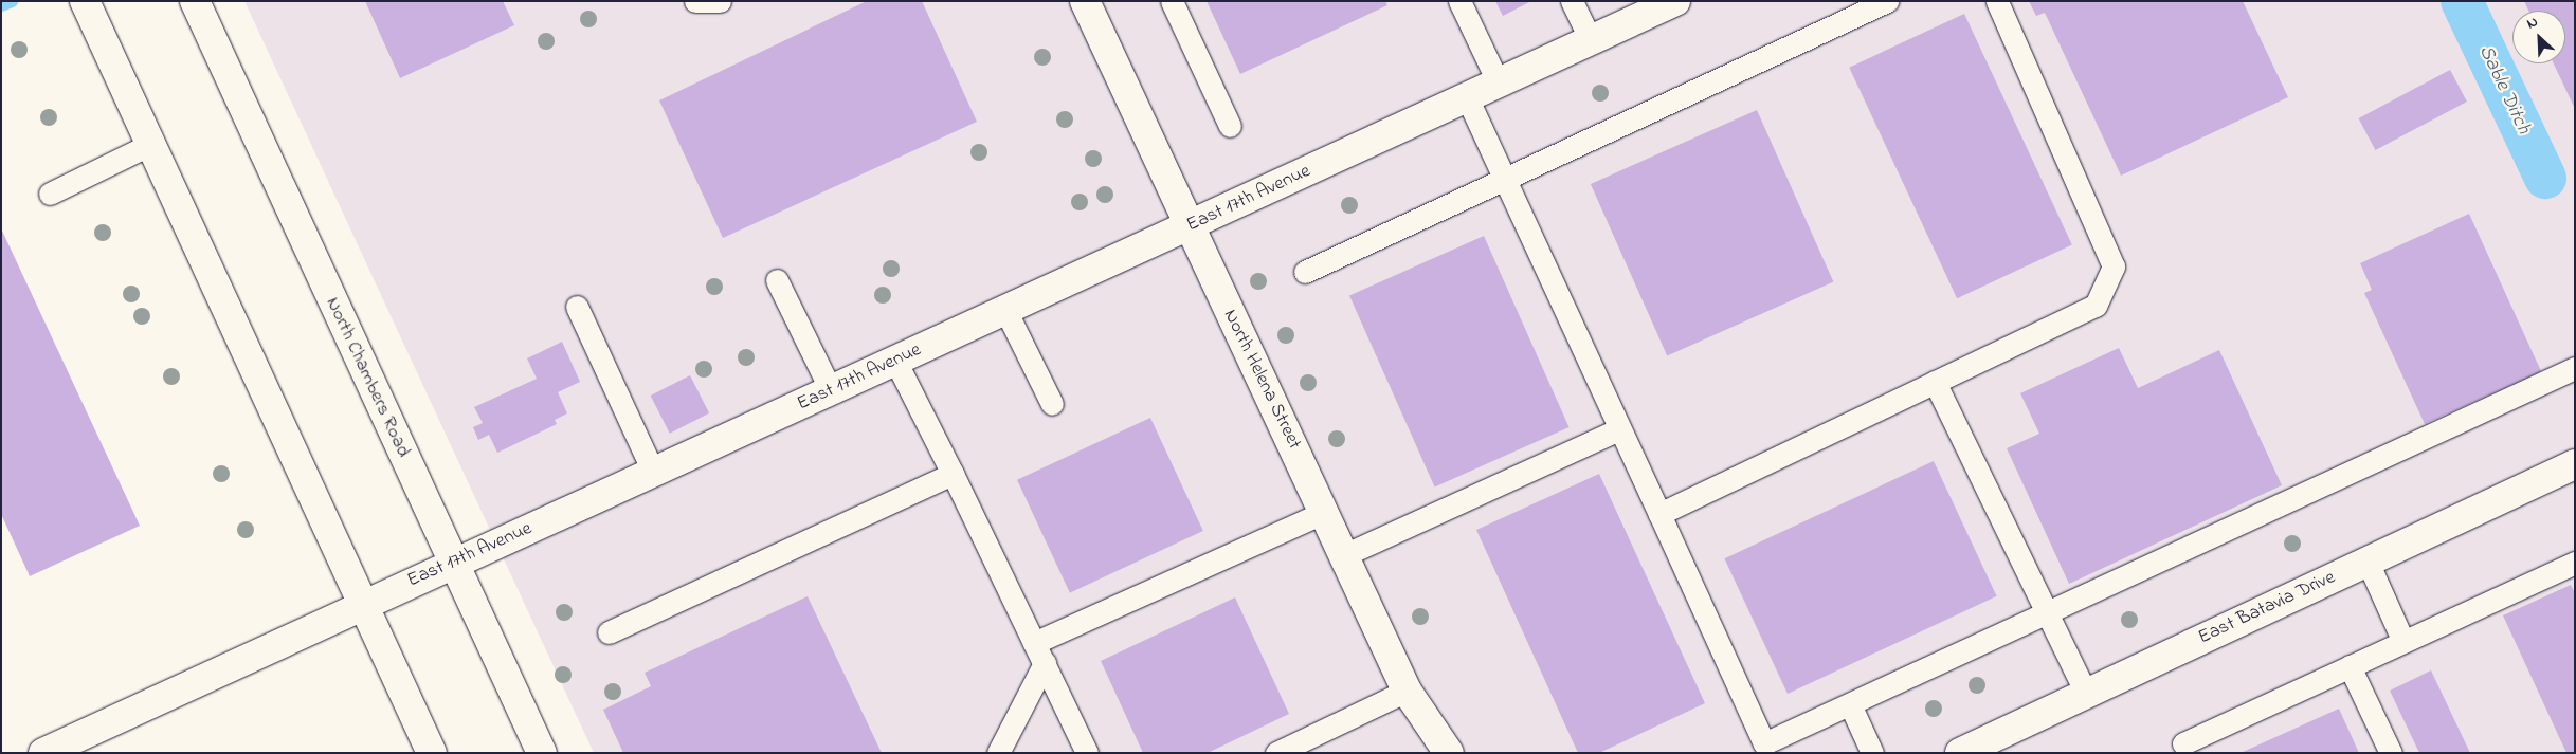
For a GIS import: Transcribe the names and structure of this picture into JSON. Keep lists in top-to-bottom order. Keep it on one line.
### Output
{"streets":{"street":["East 17th Avenue","North Chambers Road","North Helena Street","East Batavia Drive"]},"crossings":[["East 17th Avenue","North Chambers Road"],["East 17th Avenue","North Helena Street"]],"water":["Sable Ditch"],"north":"top left"}
